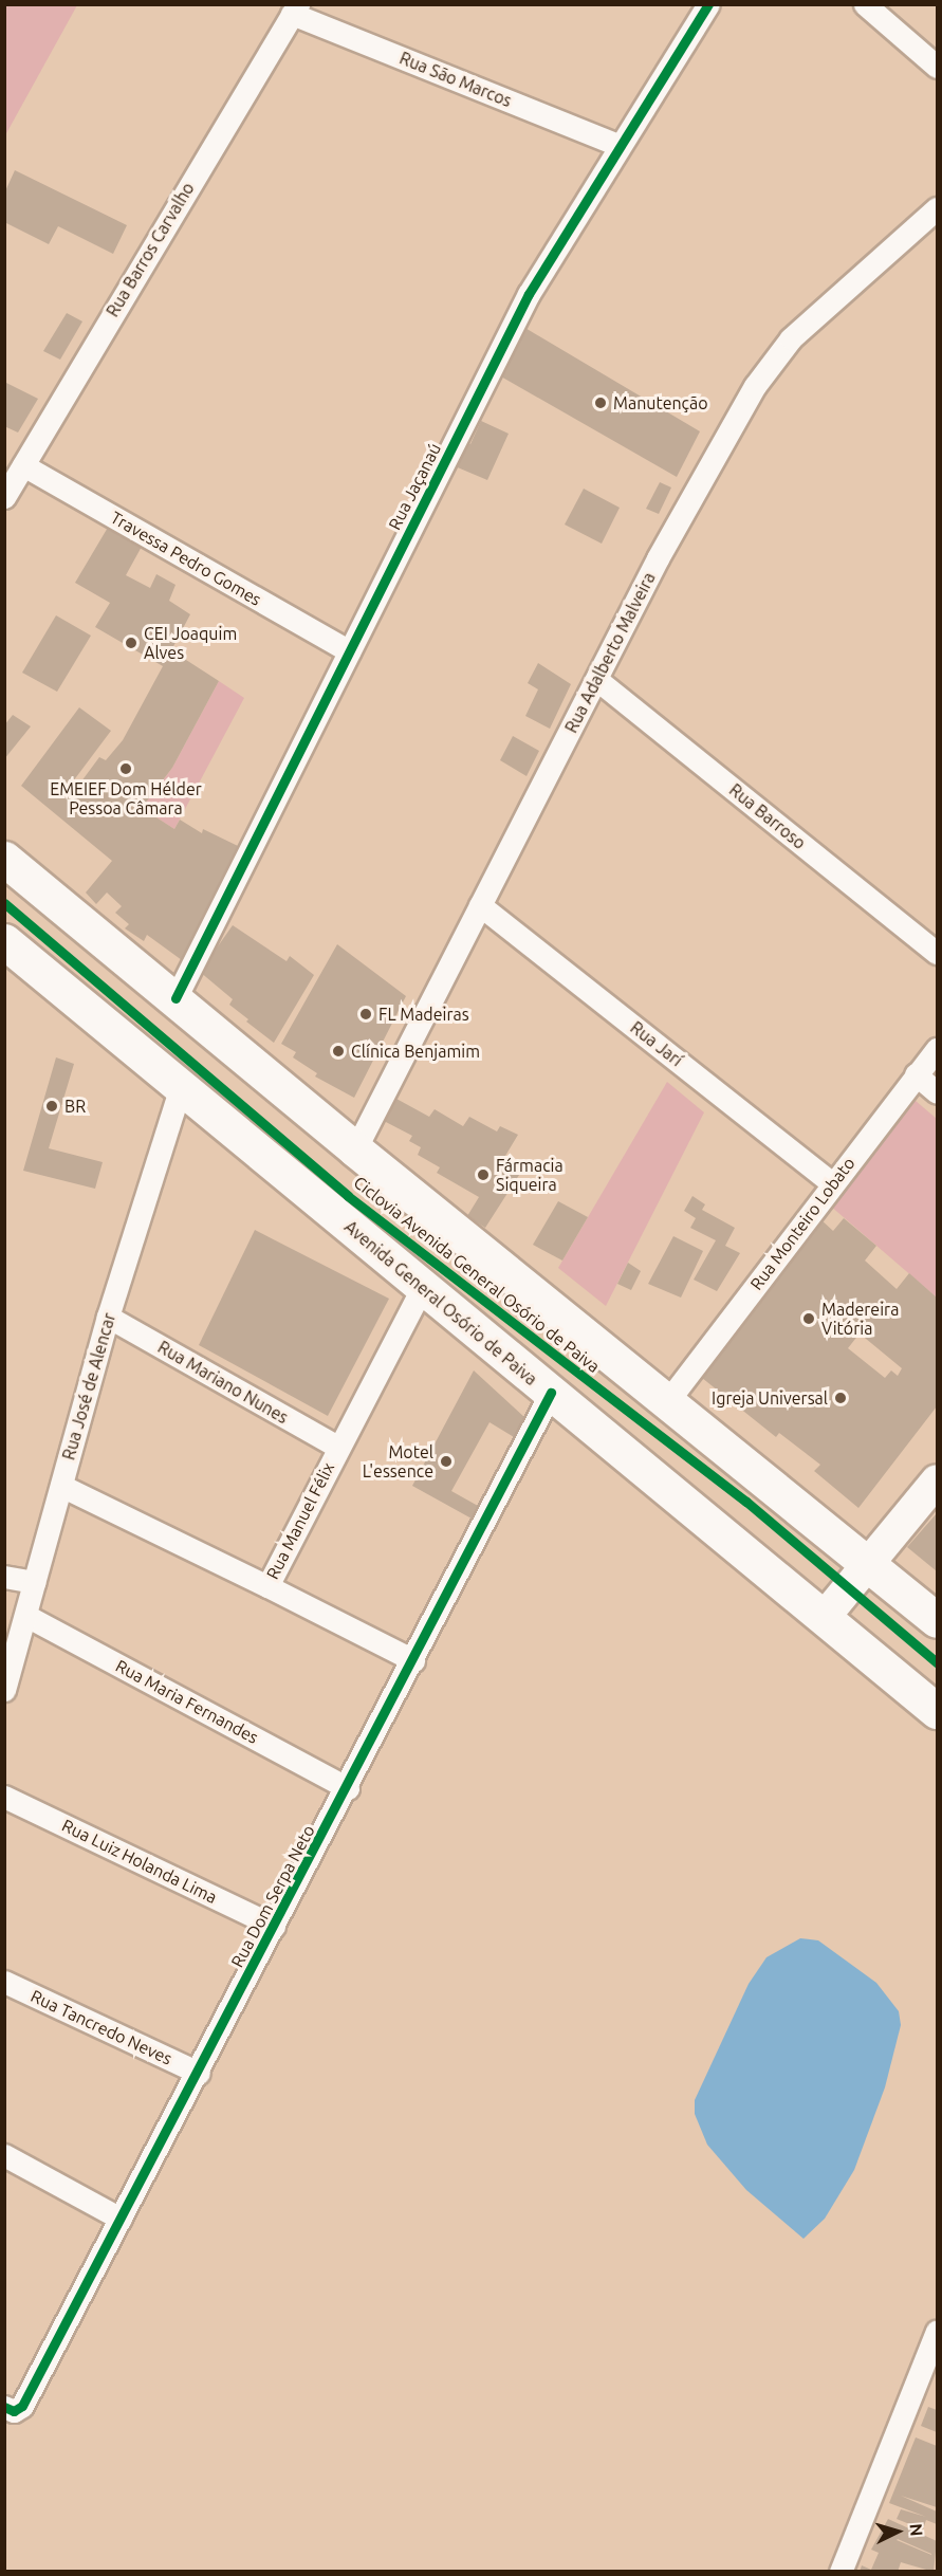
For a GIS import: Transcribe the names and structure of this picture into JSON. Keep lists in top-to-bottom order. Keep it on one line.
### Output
{"streets":{"main road":["Avenida General Osório de Paiva"],"street":["Rua São Marcos","Rua Barros Carvalho","Rua Jaçanaú","Travessa Pedro Gomes","Rua Adalberto Malveira","Rua Barroso","Rua Jarí","Rua Monteiro Lobato","Rua Mariano Nunes","Rua José de Alencar","Rua Manuel Félix","Rua Maria Fernandes","Rua Luiz Holanda Lima","Rua Dom Serpa Neto","Rua Tancredo Neves"],"cycle path":["Ciclovia Avenida General Osório de Paiva"]},"crossings":[["Rua São Marcos","Rua Barros Carvalho"],["Rua São Marcos","Rua Jaçanaú"],["Rua Barros Carvalho","Travessa Pedro Gomes"],["Rua Jaçanaú","Travessa Pedro Gomes"],["Rua Adalberto Malveira","Rua Barroso"],["Rua Adalberto Malveira","Rua Jarí"],["Rua Jarí","Rua Monteiro Lobato"],["Avenida General Osório de Paiva","Rua José de Alencar"],["Avenida General Osório de Paiva","Rua Manuel Félix"],["Avenida General Osório de Paiva","Rua Dom Serpa Neto"],["Rua Mariano Nunes","Rua José de Alencar"],["Rua Mariano Nunes","Rua Manuel Félix"],["Rua José de Alencar","Rua Manuel Félix"],["Rua José de Alencar","Rua Maria Fernandes"],["Rua Maria Fernandes","Rua Dom Serpa Neto"],["Rua Luiz Holanda Lima","Rua Dom Serpa Neto"],["Rua Dom Serpa Neto","Rua Tancredo Neves"]],"places":["Manutenção","CEI Joaquim Alves","EMEIEF Dom Hélder Pessoa Câmara","FL Madeiras","Clínica Benjamim","BR","Fármacia Siqueira","Madereira Vitória","Igreja Universal","Motel L'essence"],"north":"right"}
